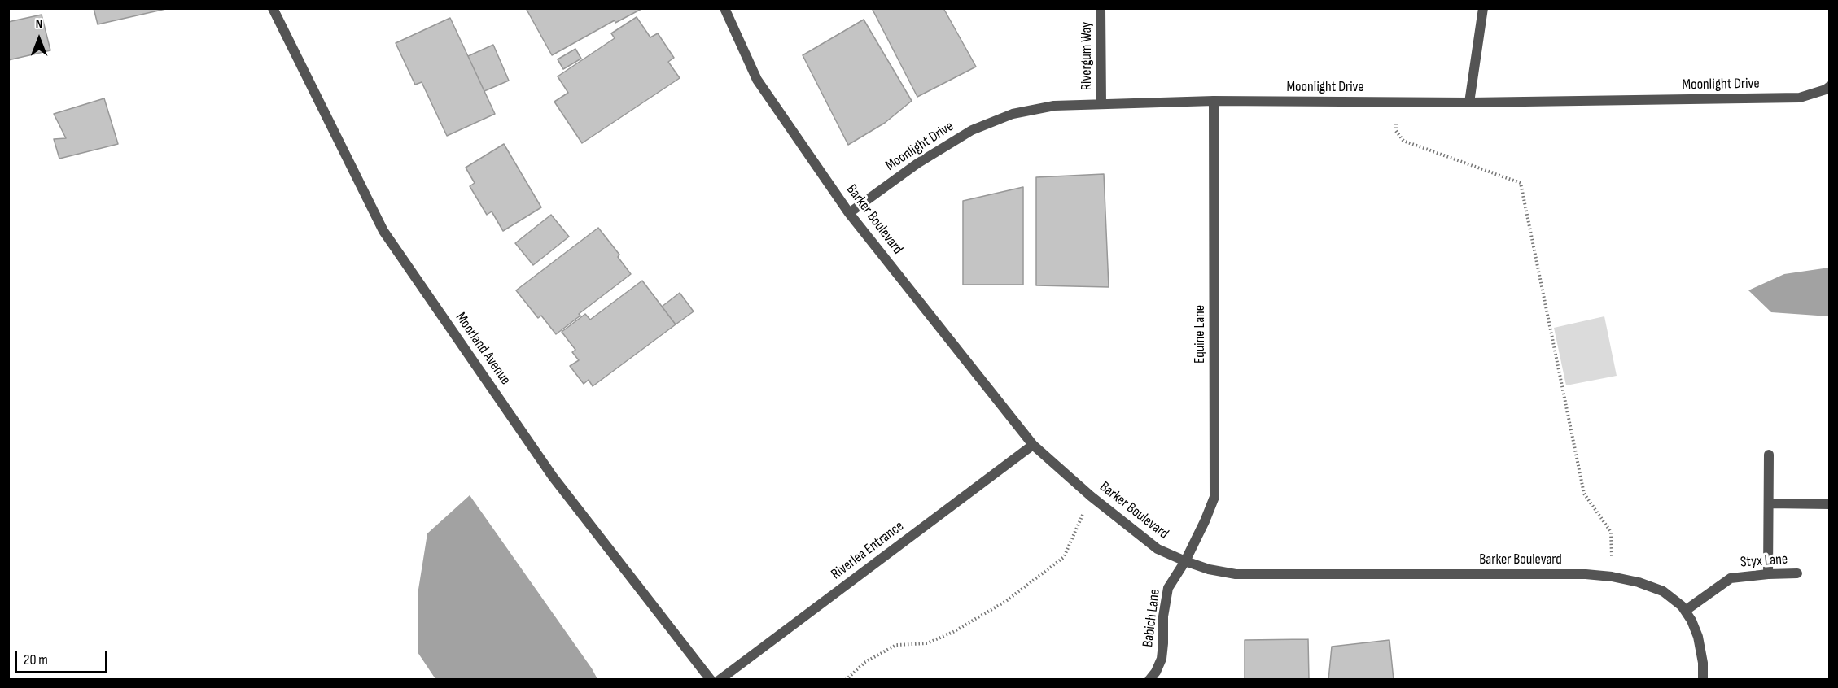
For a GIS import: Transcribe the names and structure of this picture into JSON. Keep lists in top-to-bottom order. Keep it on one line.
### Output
{"streets":{"street":["Rivergum Way","Moonlight Drive","Barker Boulevard","Equine Lane","Moorland Avenue","Riverlea Entrance","Styx Lane","Babich Lane"]},"crossings":[["Rivergum Way","Moonlight Drive"],["Moonlight Drive","Barker Boulevard"],["Moonlight Drive","Equine Lane"],["Barker Boulevard","Equine Lane"],["Barker Boulevard","Riverlea Entrance"],["Barker Boulevard","Styx Lane"],["Barker Boulevard","Babich Lane"],["Equine Lane","Babich Lane"]],"scale_bar":"20 m","north":"top"}
